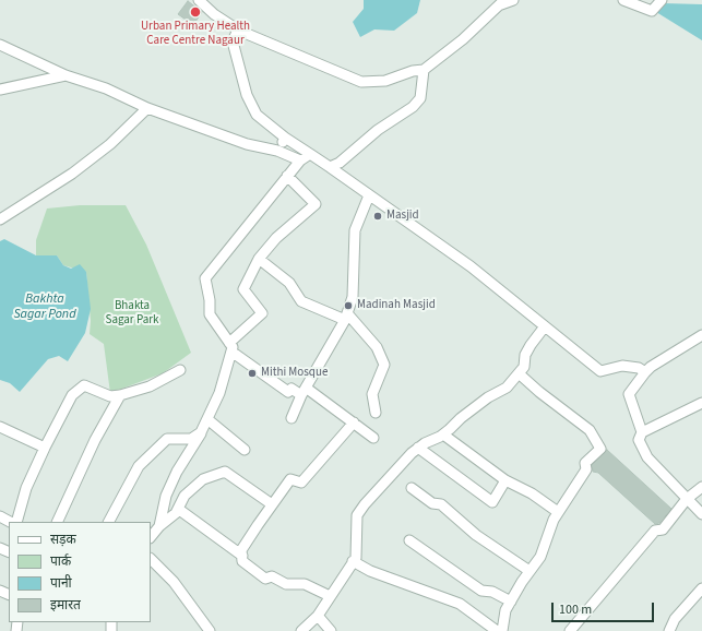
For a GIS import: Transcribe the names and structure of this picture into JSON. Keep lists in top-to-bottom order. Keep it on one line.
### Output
{"water":["Bakhta Sagar Pond"],"parks":["Bhakta Sagar Park"],"places":["Urban Primary Health Care Centre Nagaur","Masjid","Madinah Masjid","Mithi Mosque"],"legend":["सड़क","पार्क","पानी","इमारत"],"scale_bar":"100 m"}
